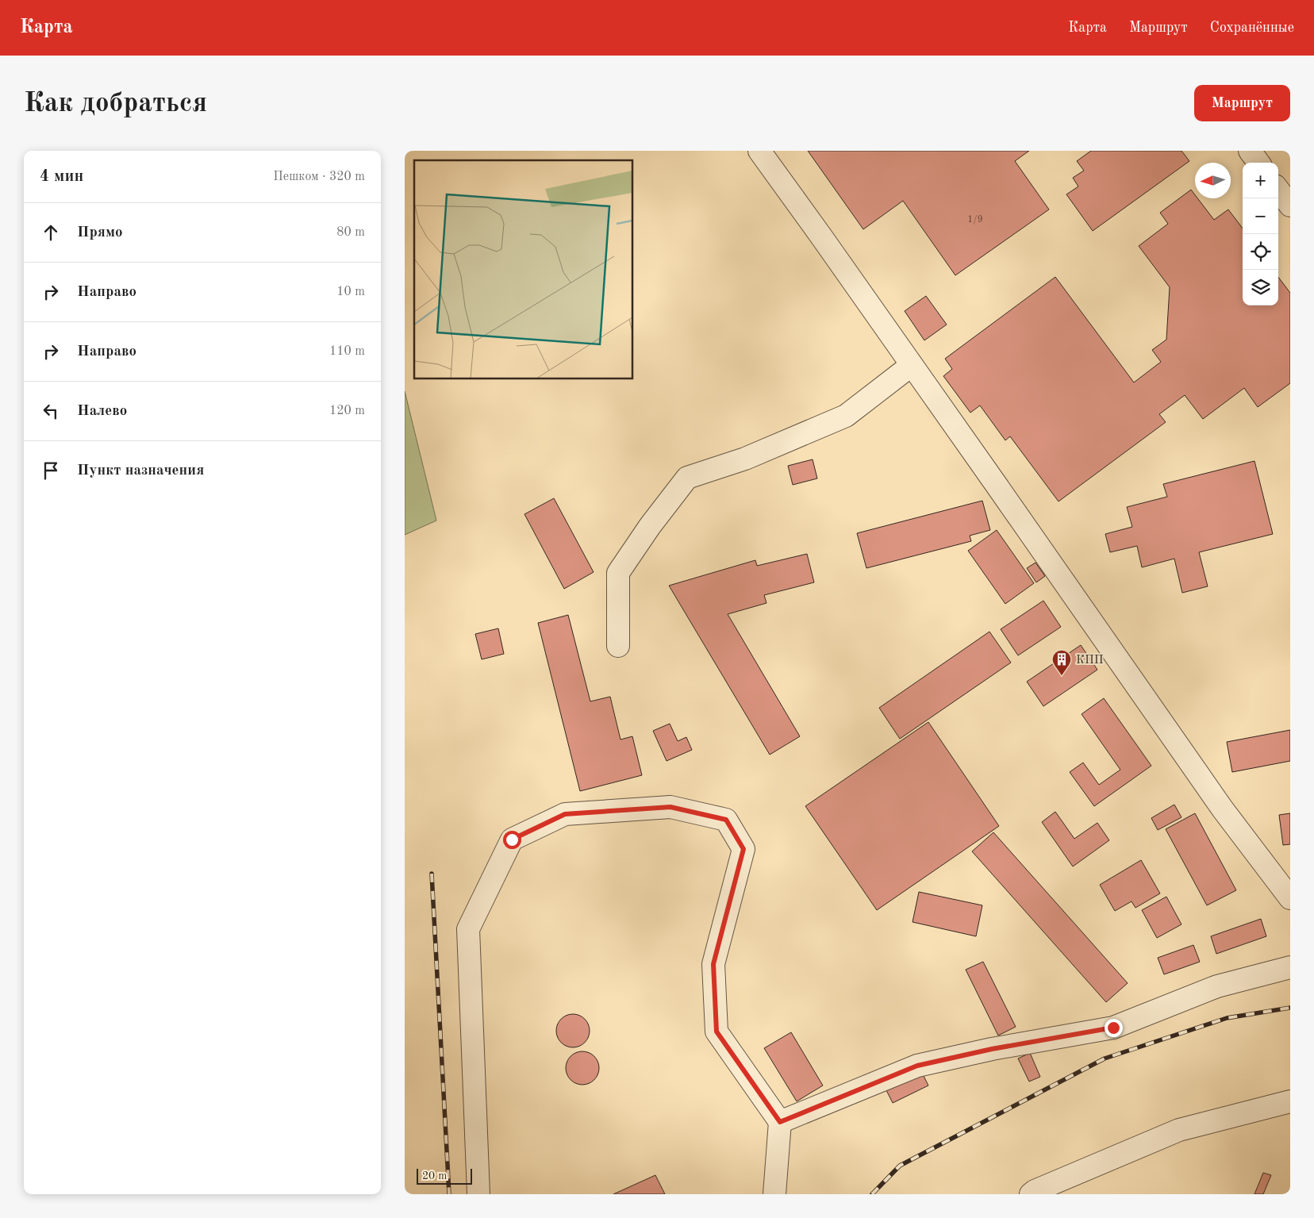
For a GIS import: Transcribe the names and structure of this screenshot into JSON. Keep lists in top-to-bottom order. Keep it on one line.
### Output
{"places":{"building":["КПП"]},"house_numbers":["1/9"],"scale_bar":"20 m","north":"left","page":{"header":"Карта","nav":["Карта","Маршрут","Сохранённые"],"buttons":"Маршрут","title":"Как добраться","heading":["4 мин","Пешком · 320 m"],"map_buttons":["+","−"],"list":[["Прямо","80 m"],["Направо","10 m"],["Направо","110 m"],["Налево","120 m"],"Пункт назначения"],"scale":"20 m"}}
